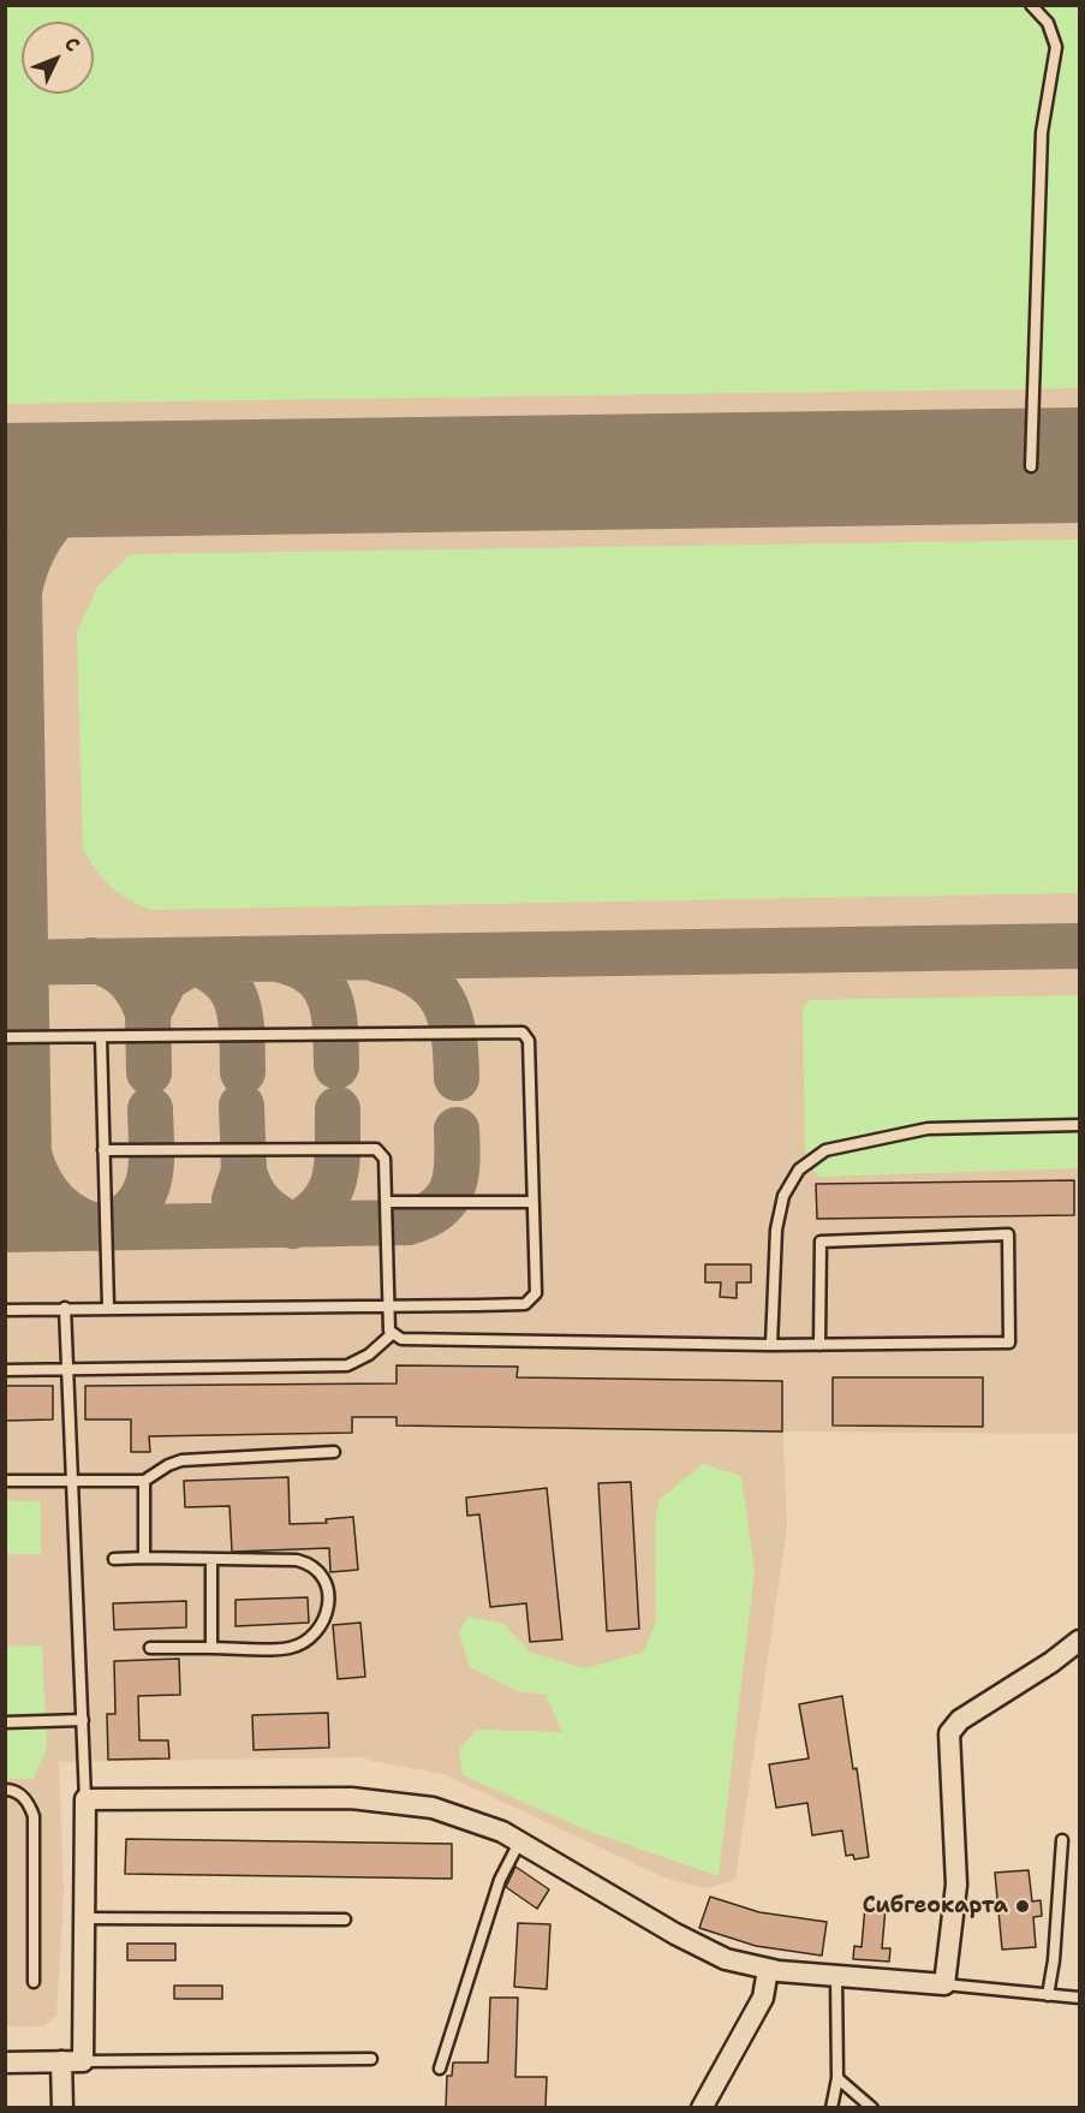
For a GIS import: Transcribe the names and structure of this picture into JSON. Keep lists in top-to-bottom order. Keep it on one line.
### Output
{"places":["Сибгеокарта"],"north":"top right"}
